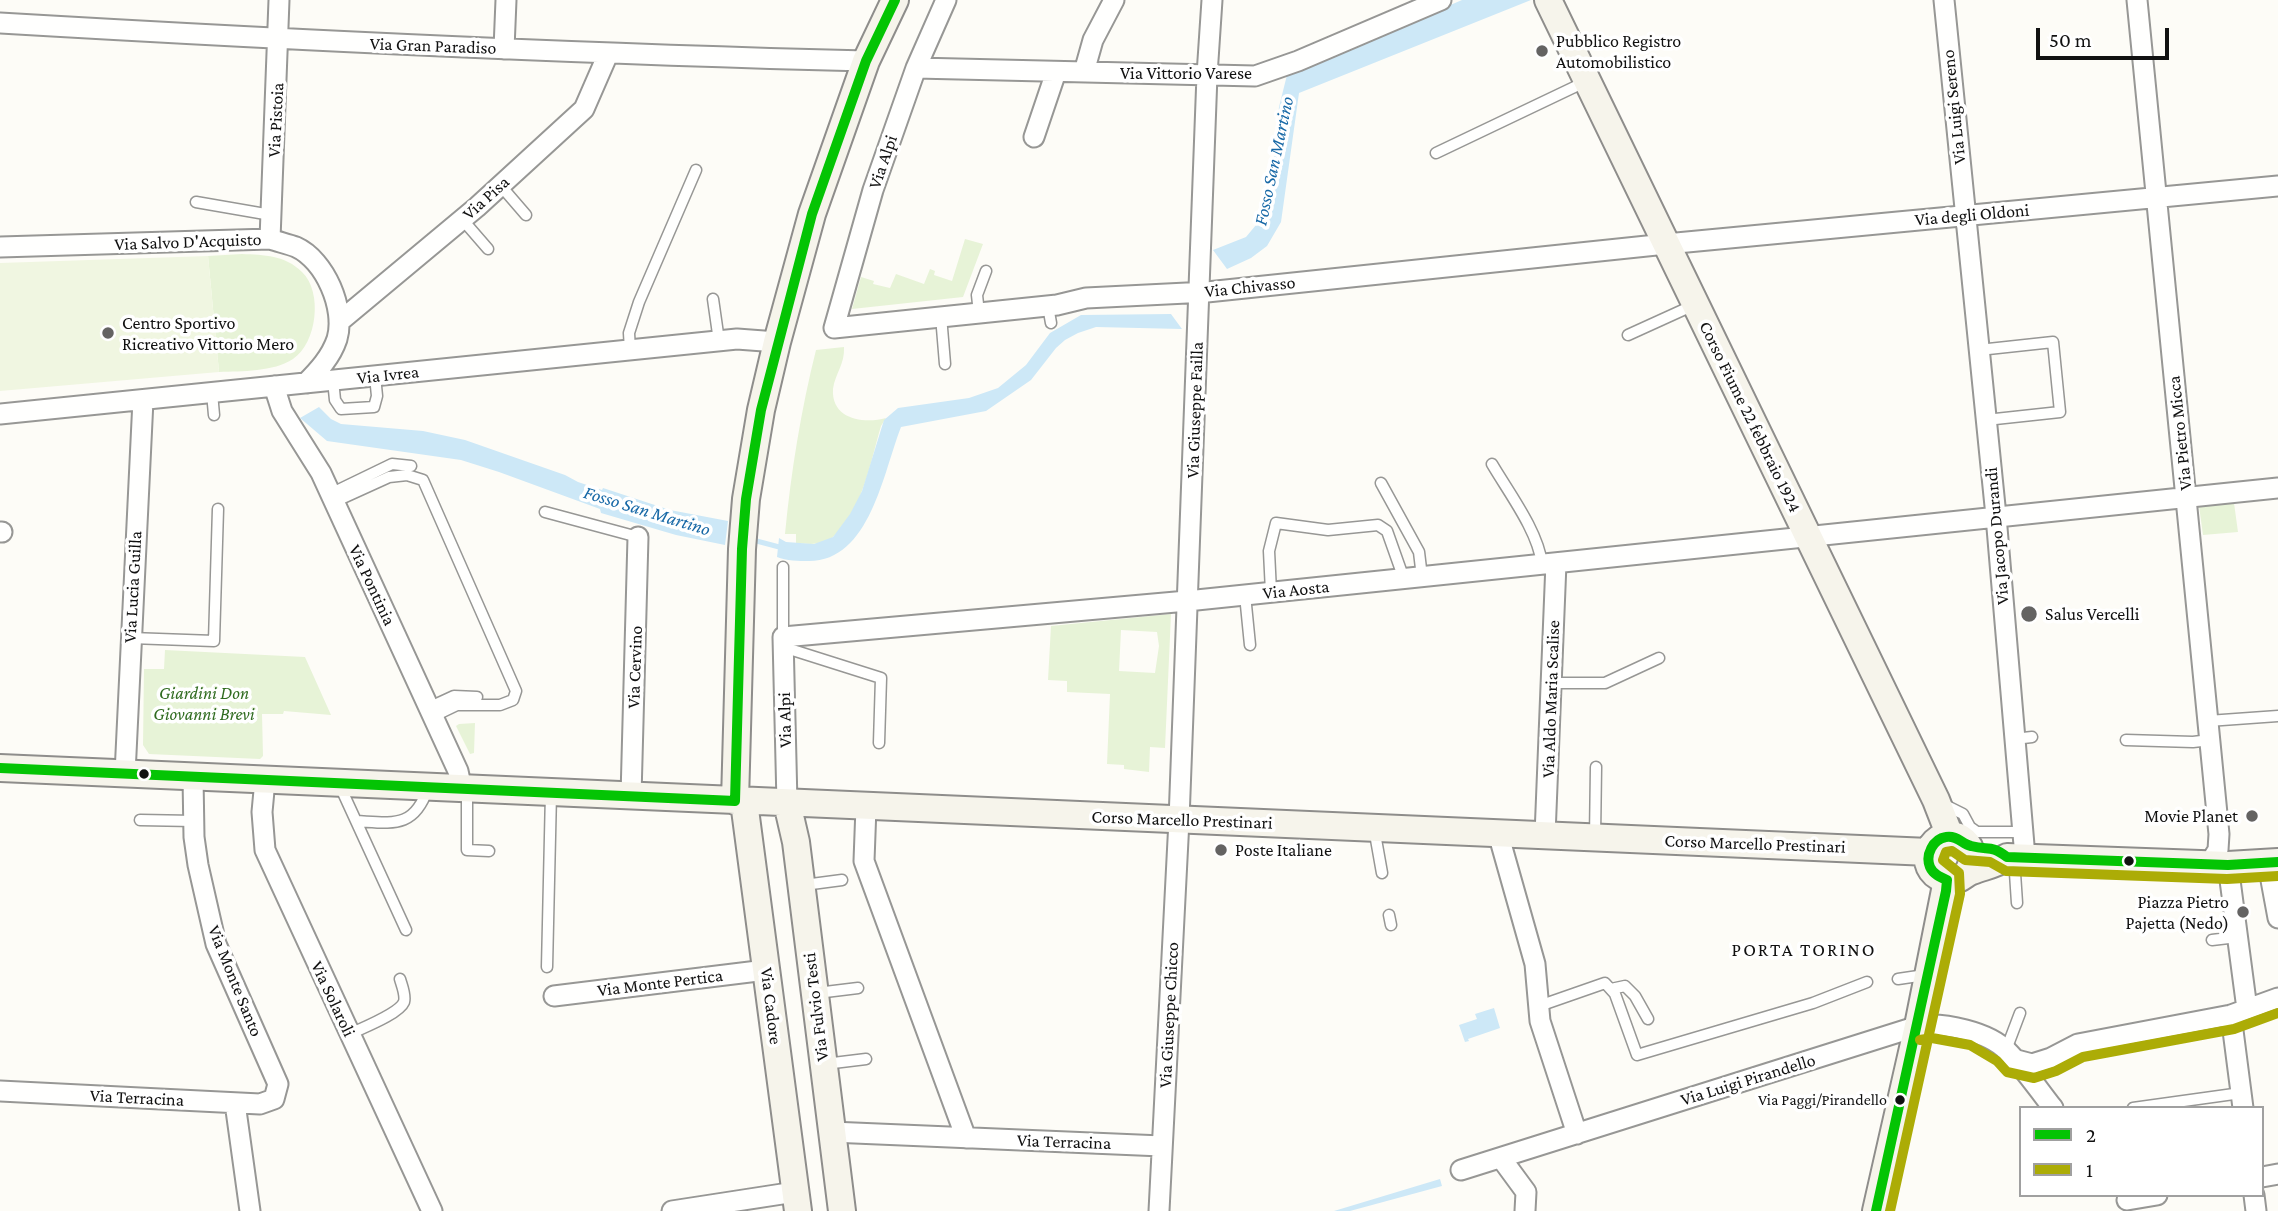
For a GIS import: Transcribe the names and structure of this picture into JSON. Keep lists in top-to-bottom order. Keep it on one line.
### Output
{"streets":{"main road":["Corso Fiume 22 febbraio 1924","Corso Marcello Prestinari","Via Cadore","Via Fulvio Testi"],"street":["Via Gran Paradiso","Via Vittorio Varese","Via Luigi Sereno","Via Pistoia","Via Alpi","Via Pisa","Via degli Oldoni","Via Salvo D'Acquisto","Via Chivasso","Via Ivrea","Via Giuseppe Failla","Via Pietro Micca","Via Jacopo Durandi","Via Pontinia","Via Lucia Guilla","Via Aosta","Via Cervino","Via Aldo Maria Scalise","Via Monte Santo","Via Monte Pertica","Via Solaroli","Via Giuseppe Chicco","Via Luigi Pirandello","Via Terracina"]},"crossings":[["Via Gran Paradiso","Via Pistoia"],["Via Gran Paradiso","Via Pisa"],["Via Gran Paradiso","Via Cadore"],["Via Vittorio Varese","Via Alpi"],["Via Vittorio Varese","Via Giuseppe Failla"],["Via Luigi Sereno","Via degli Oldoni"],["Via Luigi Sereno","Via Jacopo Durandi"],["Via Pistoia","Via Salvo D'Acquisto"],["Via Alpi","Via Chivasso"],["Via Alpi","Via Aosta"],["Via Alpi","Corso Marcello Prestinari"],["Via Alpi","Via Fulvio Testi"],["Via Pisa","Via Salvo D'Acquisto"],["Via degli Oldoni","Via Chivasso"],["Via degli Oldoni","Corso Fiume 22 febbraio 1924"],["Via degli Oldoni","Via Pietro Micca"],["Via degli Oldoni","Via Jacopo Durandi"],["Via Salvo D'Acquisto","Via Ivrea"],["Via Chivasso","Via Giuseppe Failla"],["Via Chivasso","Corso Fiume 22 febbraio 1924"],["Via Ivrea","Via Pontinia"],["Via Ivrea","Via Lucia Guilla"],["Via Ivrea","Via Cadore"],["Via Giuseppe Failla","Via Aosta"],["Via Giuseppe Failla","Corso Marcello Prestinari"],["Via Giuseppe Failla","Via Giuseppe Chicco"],["Corso Fiume 22 febbraio 1924","Via Aosta"],["Corso Fiume 22 febbraio 1924","Corso Marcello Prestinari"],["Via Pietro Micca","Via Aosta"],["Via Jacopo Durandi","Via Aosta"],["Via Pontinia","Corso Marcello Prestinari"],["Via Lucia Guilla","Corso Marcello Prestinari"],["Via Aosta","Via Aldo Maria Scalise"],["Via Cervino","Corso Marcello Prestinari"],["Via Aldo Maria Scalise","Corso Marcello Prestinari"],["Corso Marcello Prestinari","Via Monte Santo"],["Corso Marcello Prestinari","Via Solaroli"],["Corso Marcello Prestinari","Via Cadore"],["Corso Marcello Prestinari","Via Fulvio Testi"],["Corso Marcello Prestinari","Via Giuseppe Chicco"],["Via Monte Santo","Via Terracina"],["Via Monte Pertica","Via Cadore"],["Via Fulvio Testi","Via Terracina"],["Via Giuseppe Chicco","Via Terracina"]],"districts":["PORTA TORINO"],"water":["Fosso San Martino"],"parks":["Giardini Don Giovanni Brevi"],"places":["Pubblico Registro Automobilistico","Centro Sportivo Ricreativo Vittorio Mero","Salus Vercelli","Movie Planet","Poste Italiane","Piazza Pietro Pajetta (Nedo)","Via Paggi/Pirandello"],"lines":["transit line 2","transit line 1"],"legend":["2","1"],"scale_bar":"50 m"}
